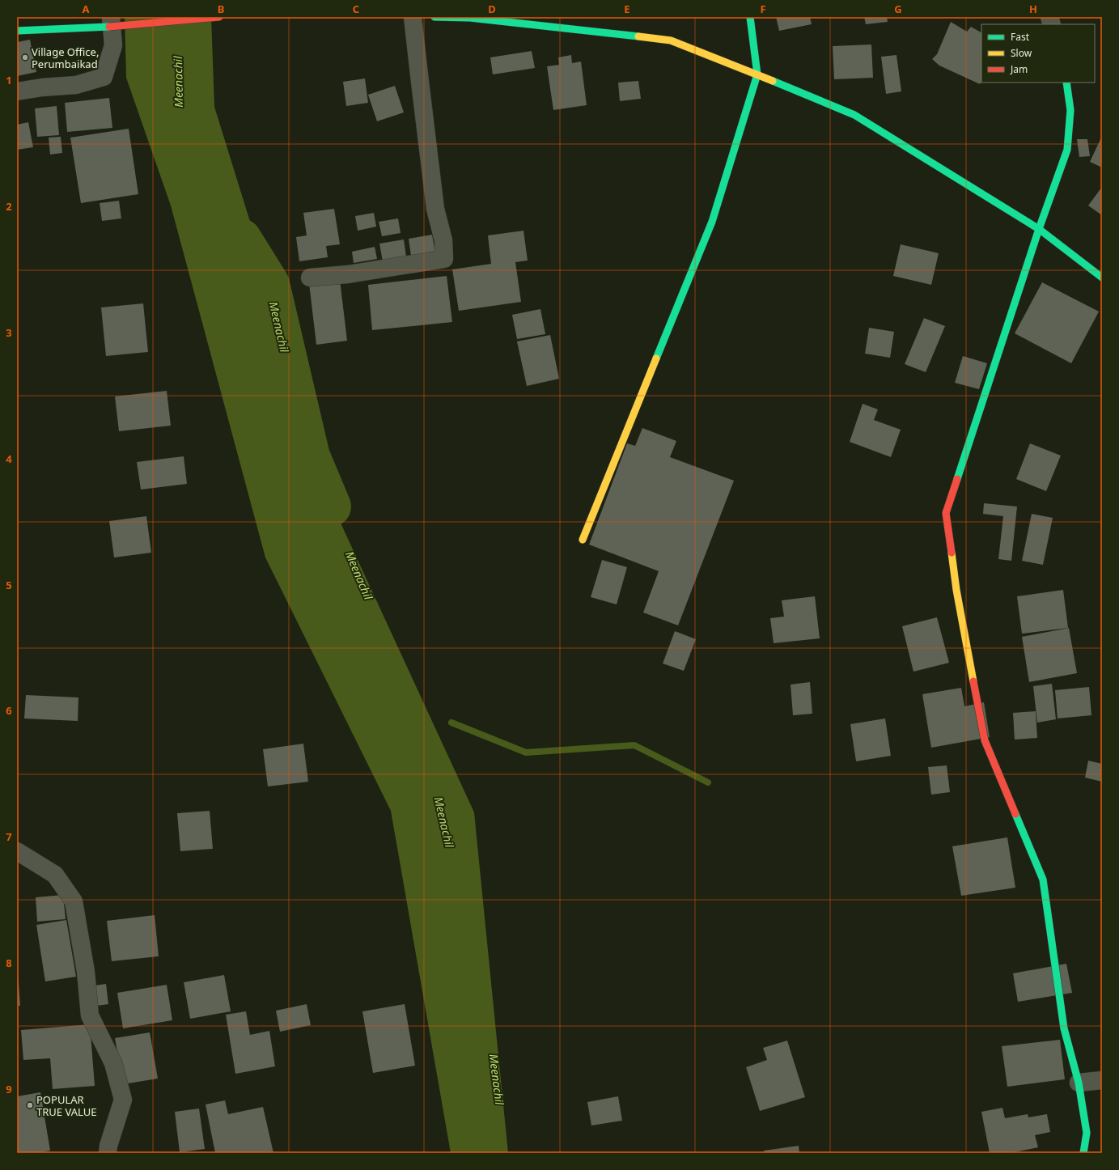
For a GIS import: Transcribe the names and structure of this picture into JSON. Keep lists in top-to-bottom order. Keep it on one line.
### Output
{"water":["Meenachil"],"places":["Village Office, Perumbaikad","POPULAR TRUE VALUE"],"legend":["Fast","Slow","Jam"],"grid":{"columns":["A","B","C","D","E","F","G","H"],"rows":["1","2","3","4","5","6","7","8","9"]}}
